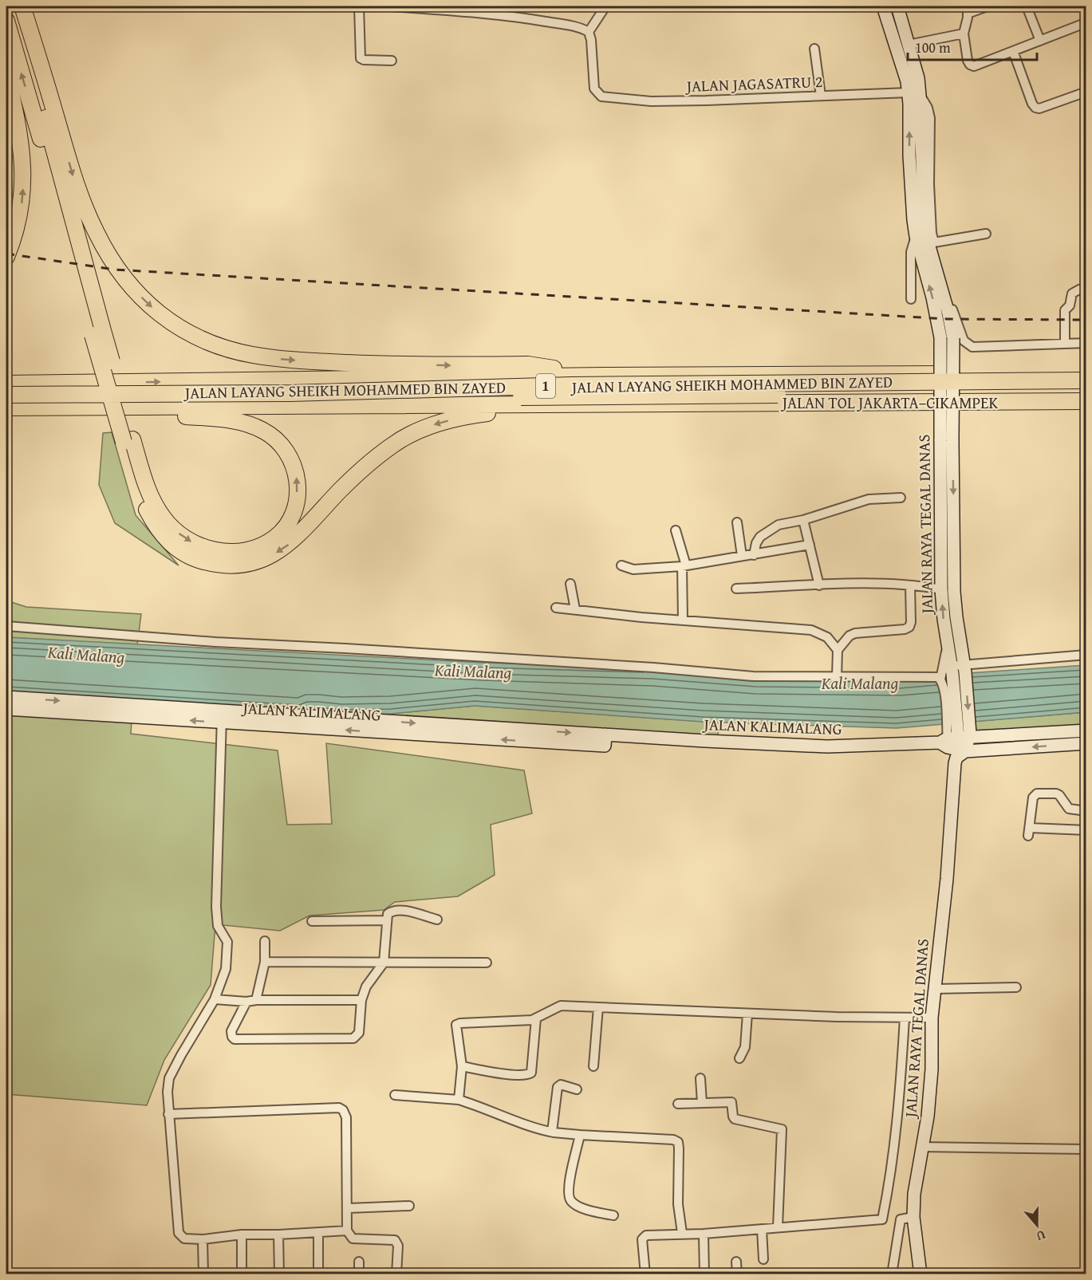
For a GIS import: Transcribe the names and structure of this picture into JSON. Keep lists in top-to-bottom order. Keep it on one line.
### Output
{"streets":{"highway":["JALAN LAYANG SHEIKH MOHAMMED BIN ZAYED","1","JALAN TOL JAKARTA–CIKAMPEK"],"street":["JALAN JAGASATRU 2","JALAN RAYA TEGAL DANAS","JALAN KALIMALANG"]},"crossings":[["JALAN JAGASATRU 2","JALAN RAYA TEGAL DANAS"],["JALAN RAYA TEGAL DANAS","JALAN KALIMALANG"]],"water":["Kali Malang"],"scale_bar":"100 m","north":"bottom"}
